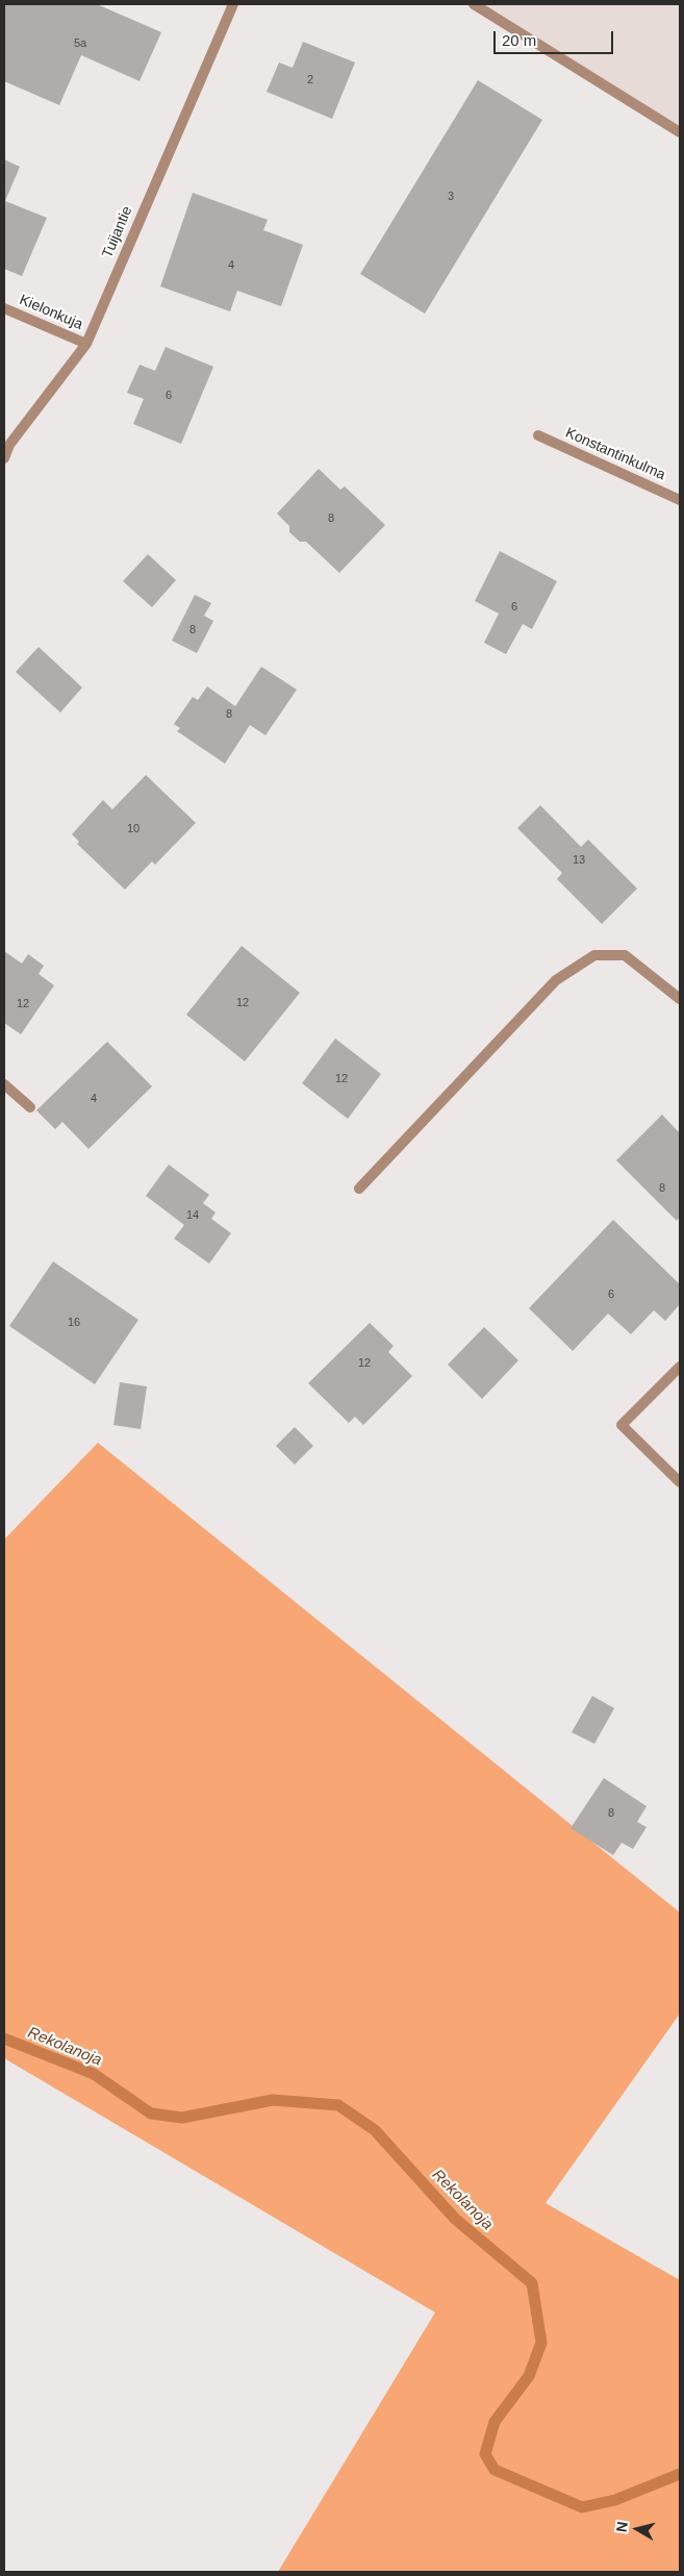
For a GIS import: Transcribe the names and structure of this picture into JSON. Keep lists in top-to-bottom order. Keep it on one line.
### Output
{"streets":{"street":["Tuijantie","Kielonkuja","Konstantinkulma"]},"crossings":[["Tuijantie","Kielonkuja"]],"water":["Rekolanoja"],"house_numbers":["5a","2","3","4","6","8","6","8","8","10","13","12","12","12","4","8","14","6","16","12","8"],"scale_bar":"20 m","north":"left"}
